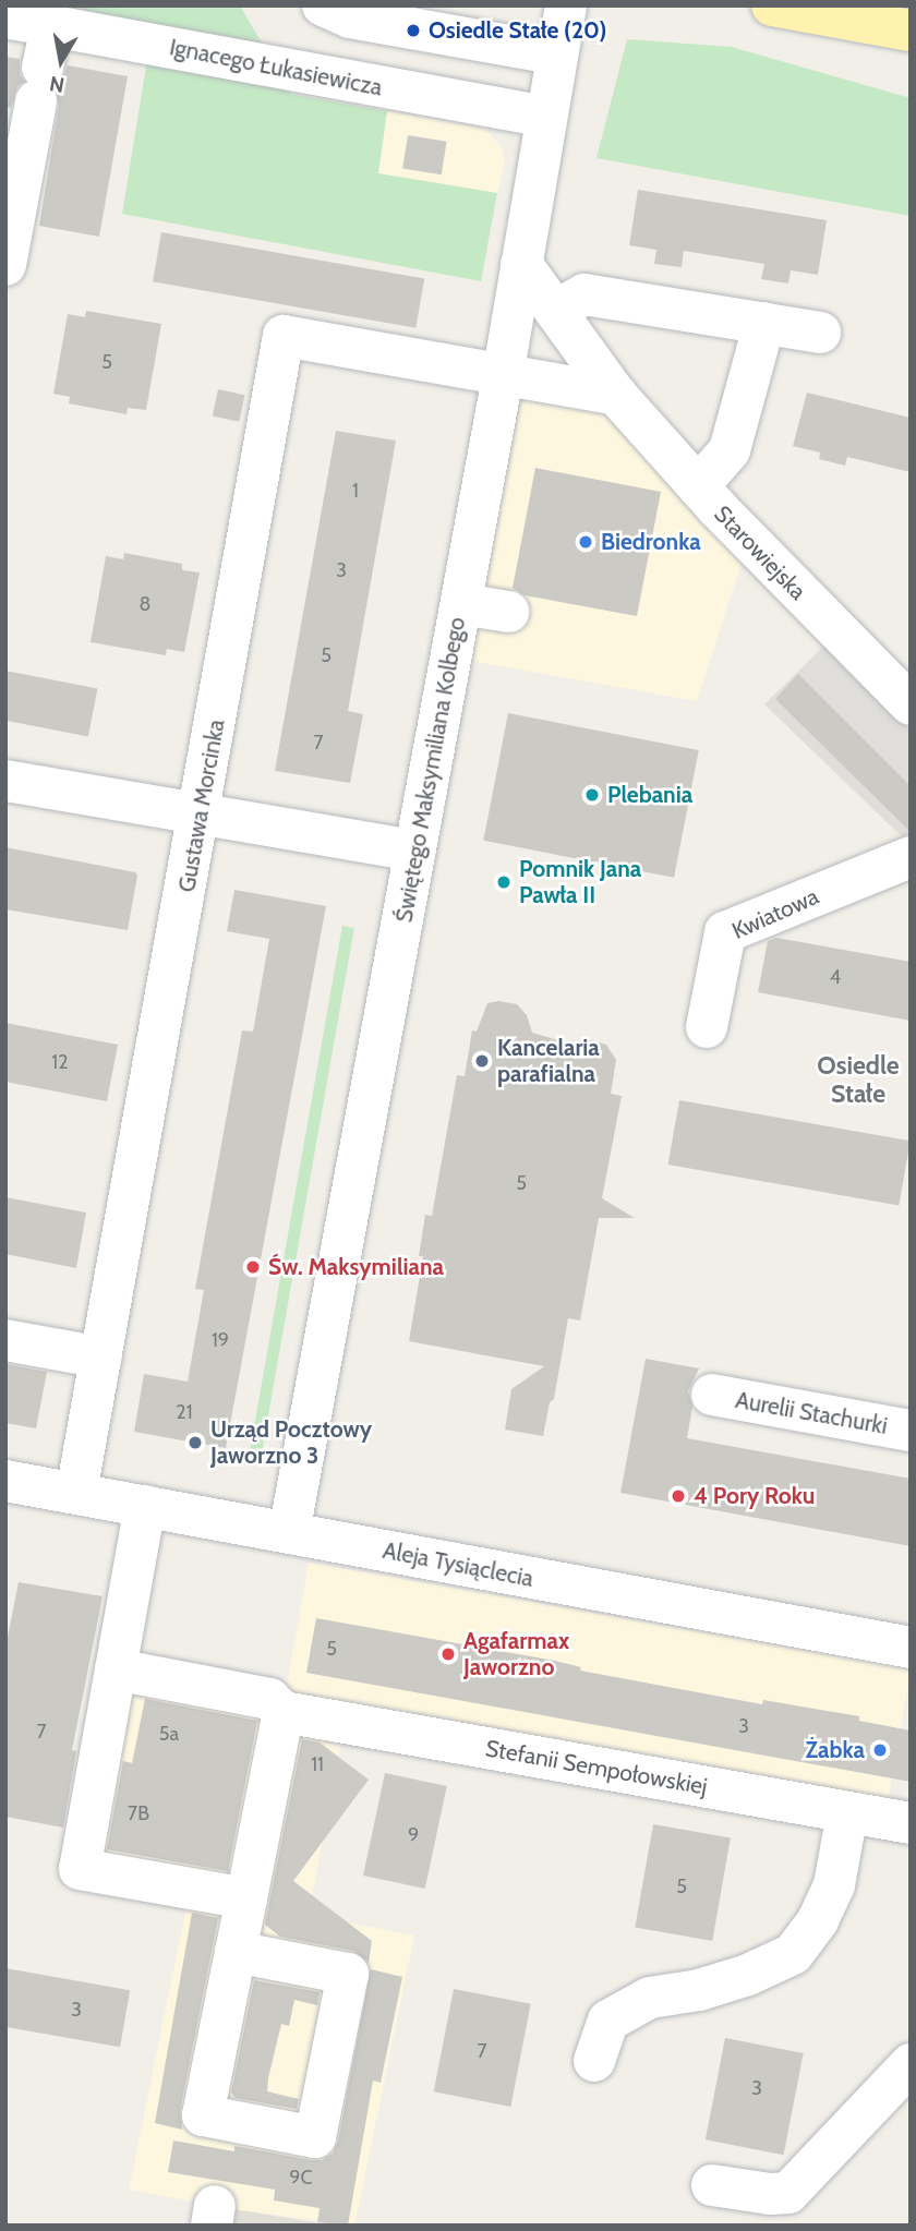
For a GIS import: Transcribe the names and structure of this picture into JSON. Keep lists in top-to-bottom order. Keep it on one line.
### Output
{"streets":{"street":["Ignacego Łukasiewicza","Starowiejska","Świętego Maksymiliana Kolbego","Gustawa Morcinka","Kwiatowa","Aurelii Stachurki","Aleja Tysiąclecia","Stefanii Sempołowskiej"]},"crossings":[["Ignacego Łukasiewicza","Świętego Maksymiliana Kolbego"],["Starowiejska","Świętego Maksymiliana Kolbego"],["Świętego Maksymiliana Kolbego","Gustawa Morcinka"],["Świętego Maksymiliana Kolbego","Aleja Tysiąclecia"],["Gustawa Morcinka","Aleja Tysiąclecia"]],"districts":["Osiedle Stałe"],"places":["Osiedle Stałe (20)","Biedronka","Plebania","Pomnik Jana Pawła II","Kancelaria parafialna","Św. Maksymiliana","Urząd Pocztowy Jaworzno 3","4 Pory Roku","Agafarmax Jaworzno","Żabka"],"house_numbers":["5","1","3","8","5","7","4","12","5","19","21","5","3","7","5a","11","7B","9","5","3","7","3","9C"],"north":"bottom"}
